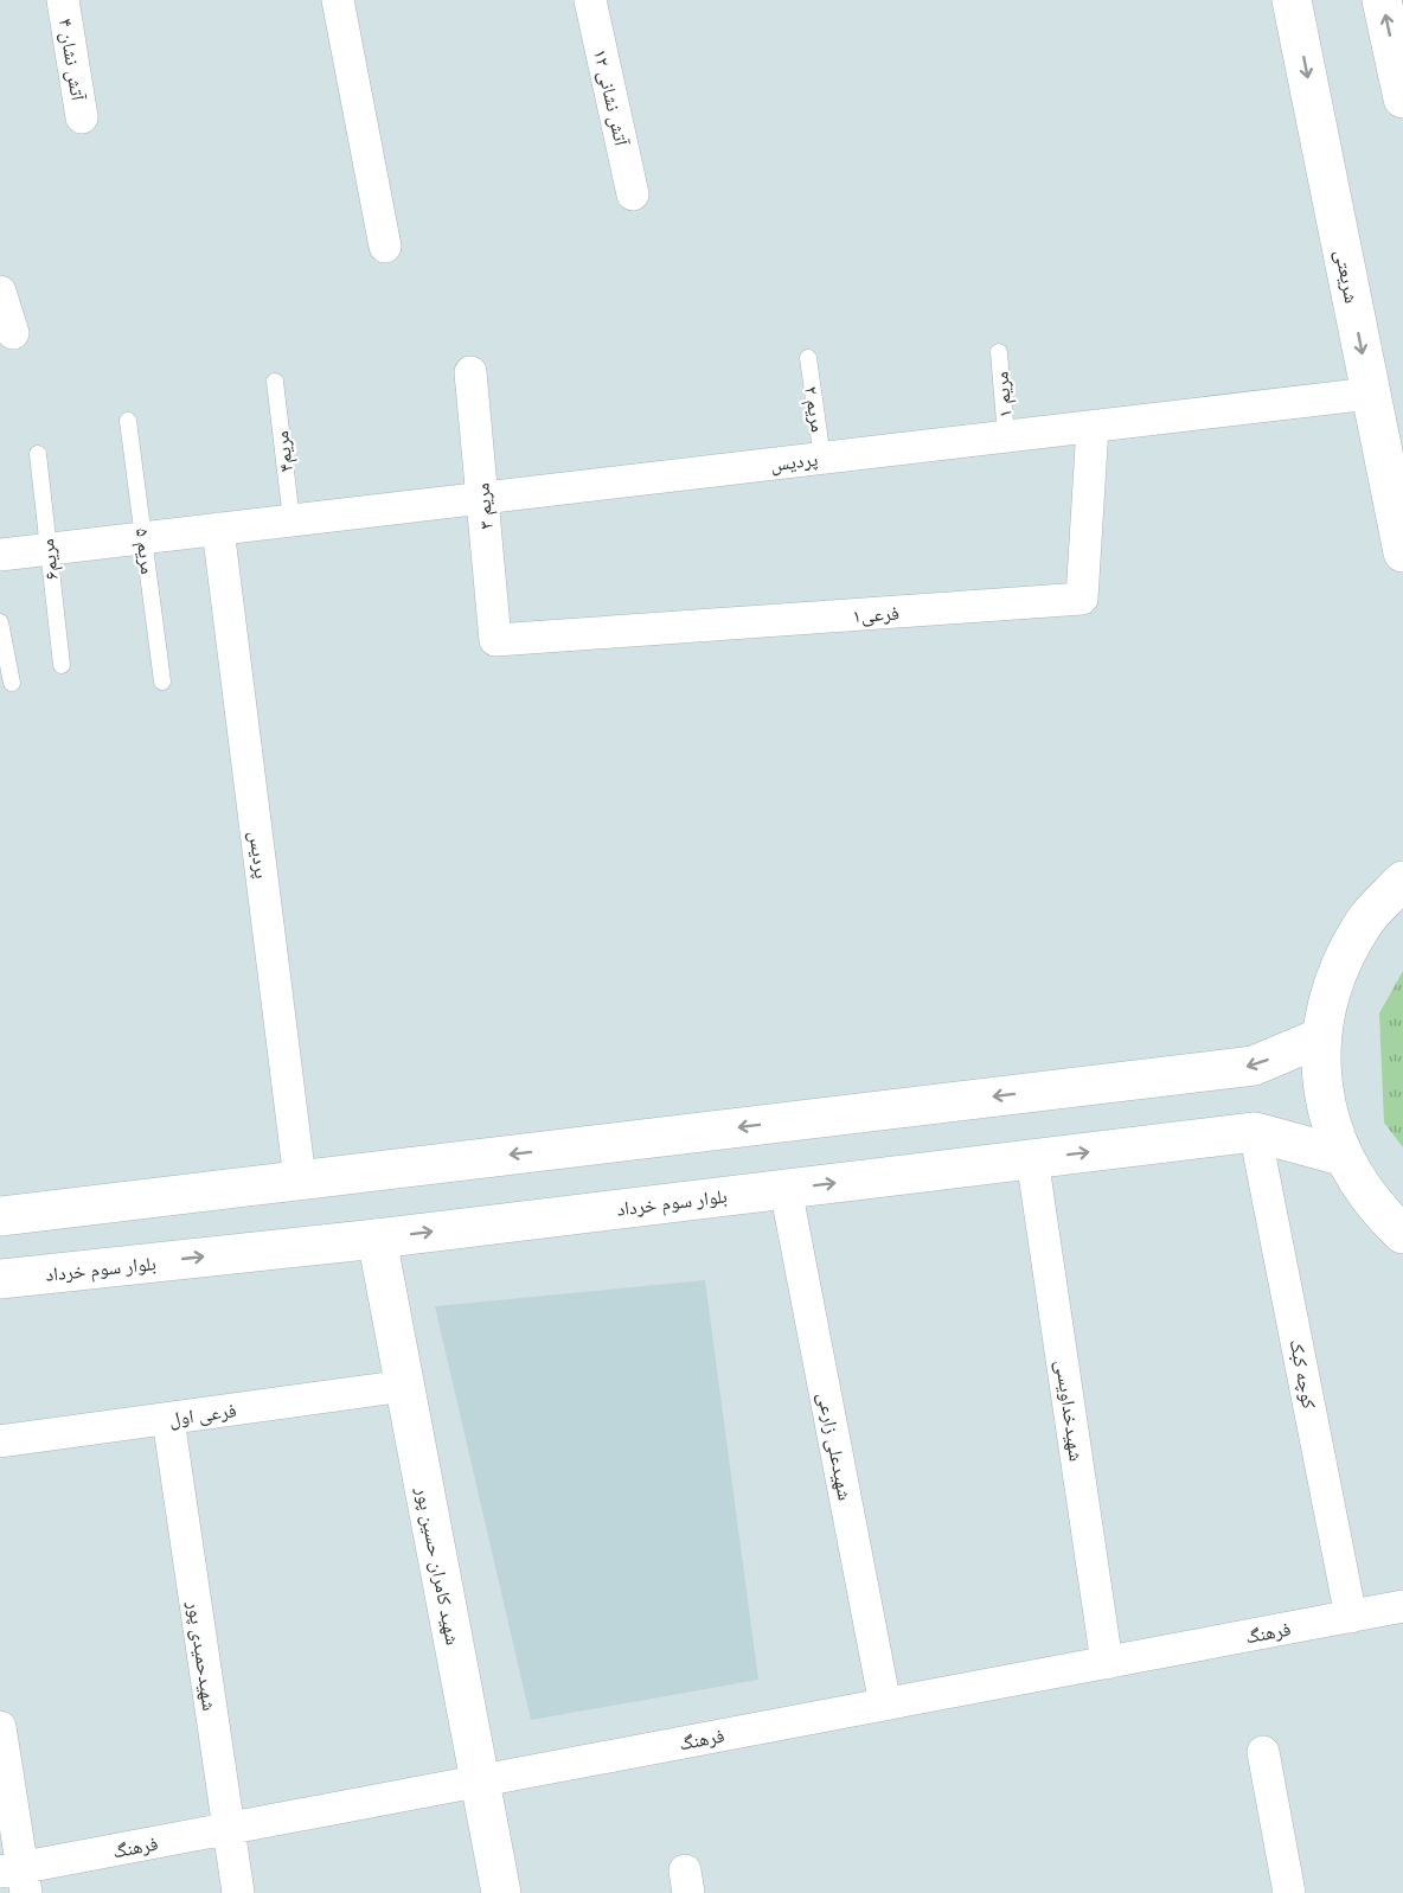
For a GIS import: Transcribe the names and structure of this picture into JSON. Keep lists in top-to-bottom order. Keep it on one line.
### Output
{"streets":{"main road":["شریعتی","بلوار سوم خرداد","شهید کامران حسین پور"],"street":["آتش نشان ۴","آتش نشانی ۱۲","پردیس","مریم ۳","فرعی۱","کوچه کبک","شهیدخداویسی","فرعی اول","شهیدعلی زارعی","فرهنگ","شهیدحمیدی پور"],"lane":["مریم ۱","مریم ۲","مریم۴","مریم ۵","مریم۶"]},"crossings":[["شریعتی","پردیس"],["مریم ۱","پردیس"],["مریم ۲","پردیس"],["مریم۴","پردیس"],["پردیس","مریم ۳"],["پردیس","مریم ۵"],["پردیس","مریم۶"],["پردیس","فرعی۱"],["مریم ۳","فرعی۱"],["بلوار سوم خرداد","کوچه کبک"],["بلوار سوم خرداد","شهیدخداویسی"],["بلوار سوم خرداد","شهیدعلی زارعی"],["بلوار سوم خرداد","شهید کامران حسین پور"],["کوچه کبک","فرهنگ"],["شهیدخداویسی","فرهنگ"],["فرعی اول","شهید کامران حسین پور"],["فرعی اول","شهیدحمیدی پور"],["شهیدعلی زارعی","فرهنگ"],["شهید کامران حسین پور","فرهنگ"],["فرهنگ","شهیدحمیدی پور"]],"one_way":["شریعتی"]}
